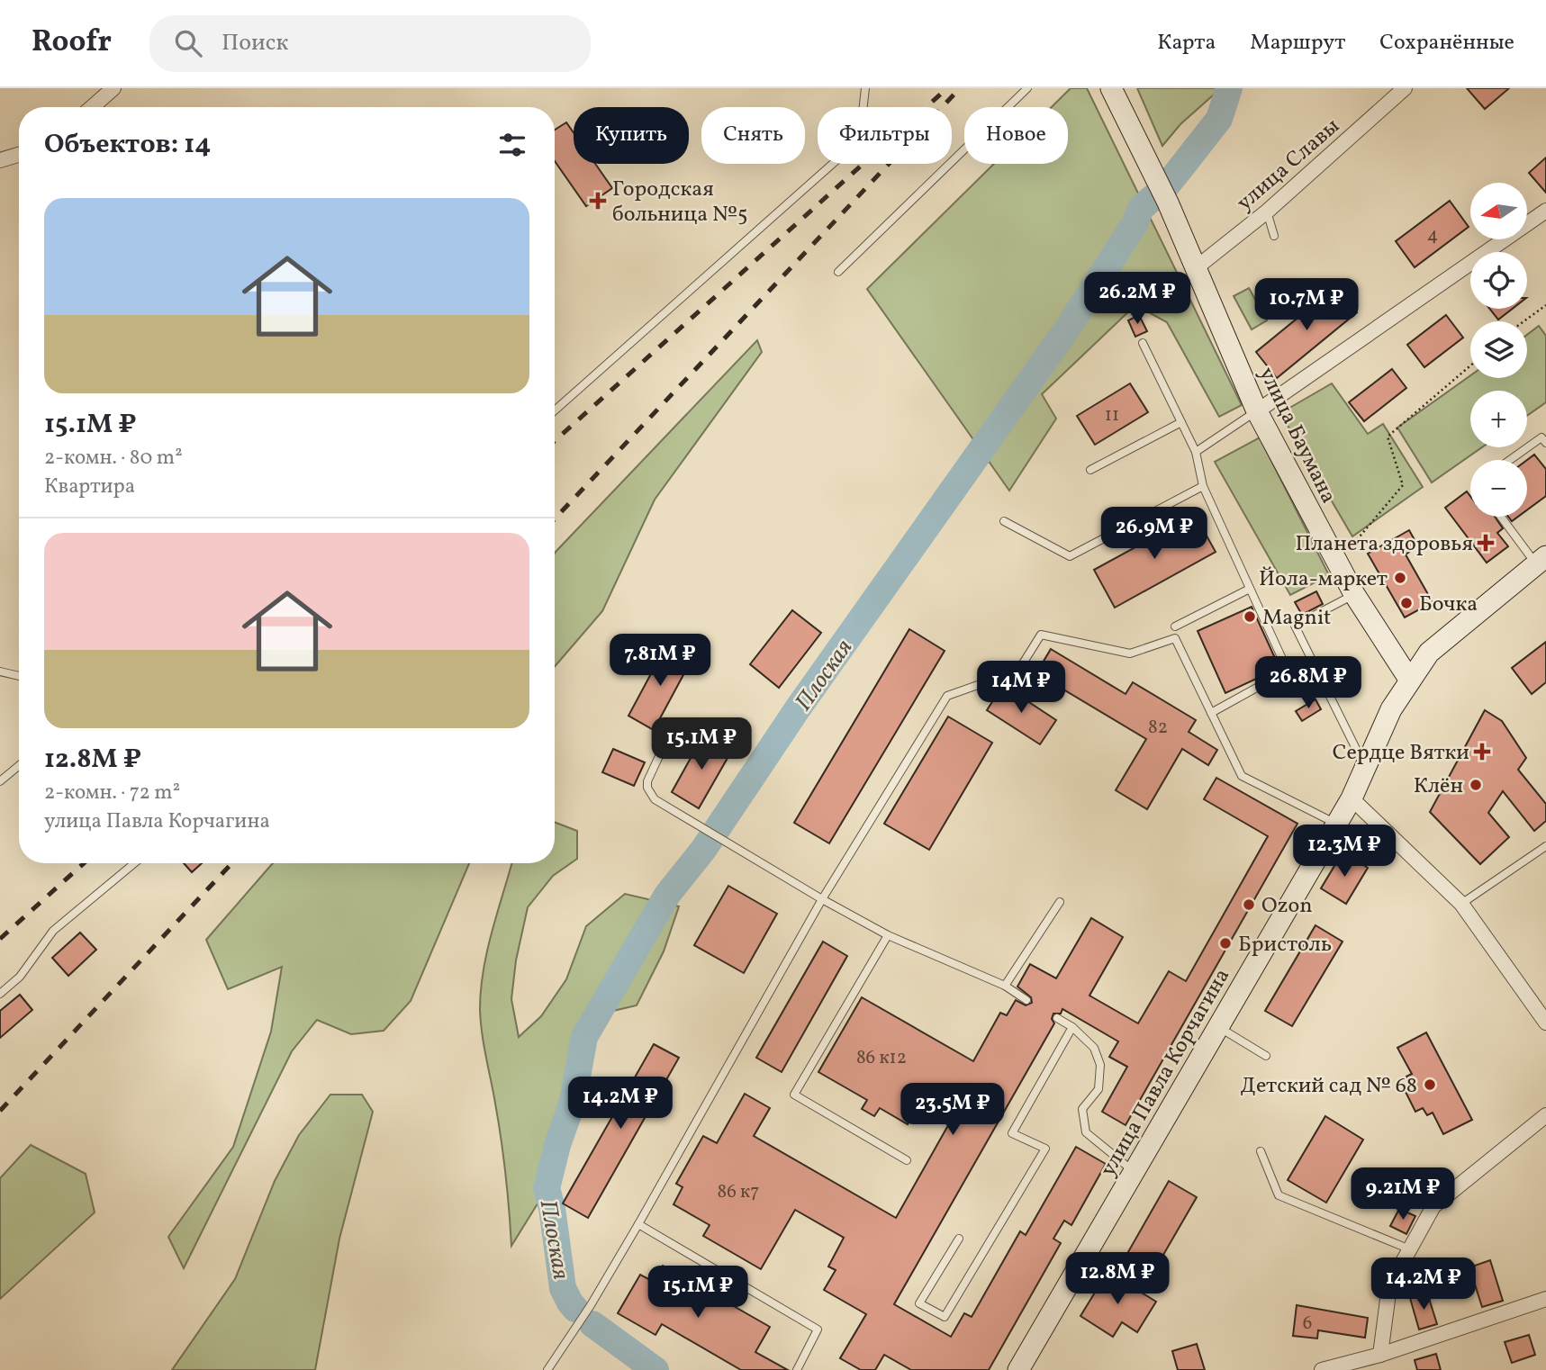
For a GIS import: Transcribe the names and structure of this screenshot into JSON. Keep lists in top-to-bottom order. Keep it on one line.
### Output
{"streets":{"main road":["улица Баумана","улица Павла Корчагина"],"street":["улица Славы"]},"crossings":[["улица Славы","улица Баумана"]],"water":["Плоская"],"places":{"health":["Городская больница №5","Планета здоровья","Сердце Вятки"],"other":["Йола-маркет","Бочка","Magnit","Клён","Ozon","Бристоль","Детский сад № 68"]},"house_numbers":["4","11","82","86 к12","86 к7","6"],"north":"left","page":{"header":"Roofr","search":"Поиск","nav":["Карта","Маршрут","Сохранённые"],"chip":["Купить","Снять","Фильтры","Новое"],"heading":"Объектов: 14","map_buttons":["+","−"],"list":[{"name":"15.1M ₽","note":"2-комн. · 80 m² · Квартира"},{"name":"12.8M ₽","note":"2-комн. · 72 m² · улица Павла Корчагина"}],"price":["26.2M ₽","10.7M ₽","26.9M ₽","7.81M ₽","26.8M ₽","14M ₽","15.1M ₽","12.3M ₽","14.2M ₽","23.5M ₽","9.21M ₽","12.8M ₽","14.2M ₽","15.1M ₽"]}}
